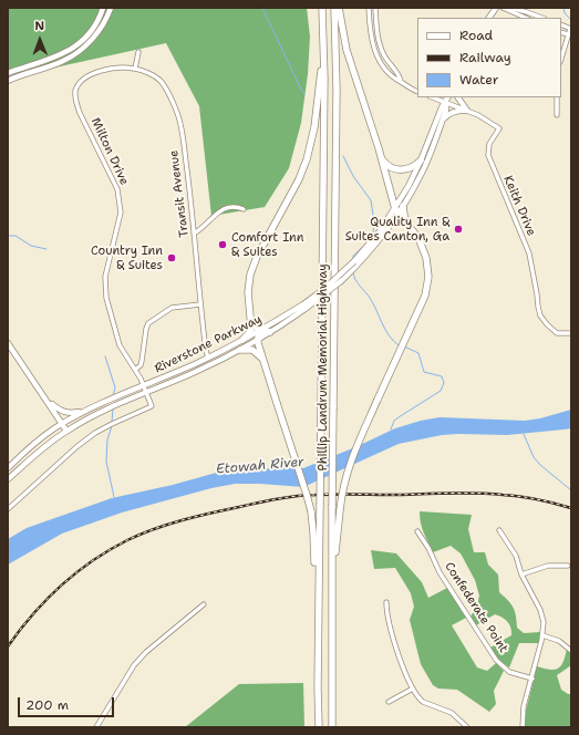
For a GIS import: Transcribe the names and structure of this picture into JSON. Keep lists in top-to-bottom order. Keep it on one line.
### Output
{"streets":{"highway":["Phillip Landrum Memorial Highway"],"main road":["Riverstone Parkway"],"street":["Milton Drive","Transit Avenue","Keith Drive","Confederate Point"]},"crossings":[["Milton Drive","Transit Avenue"],["Milton Drive","Riverstone Parkway"],["Transit Avenue","Riverstone Parkway"]],"water":["Etowah River"],"places":["Quality Inn & Suites Canton, Ga","Comfort Inn & Suites","Country Inn & Suites"],"legend":["Road","Railway","Water"],"scale_bar":"200 m","north":"top"}
